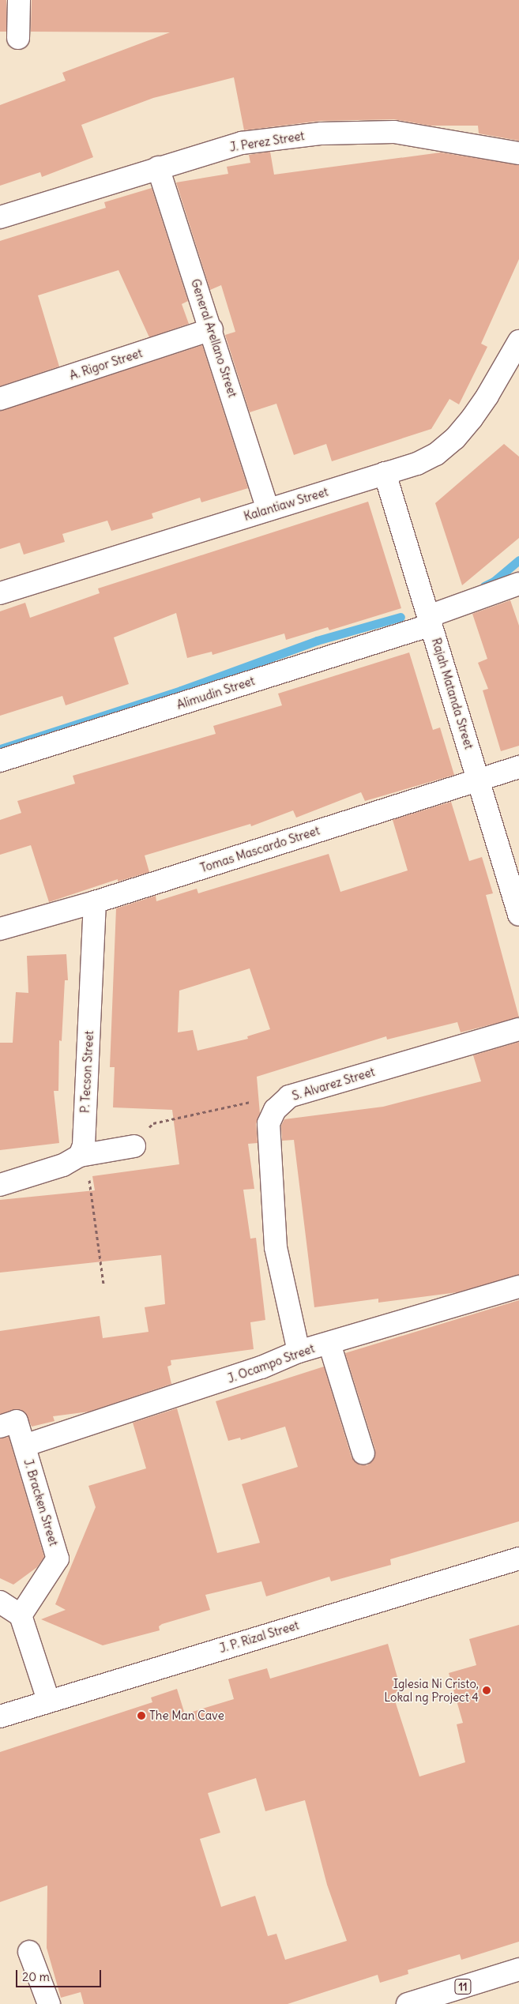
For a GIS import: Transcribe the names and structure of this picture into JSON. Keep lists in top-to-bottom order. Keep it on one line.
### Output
{"streets":{"street":["J. Perez Street","General Arellano Street","A. Rigor Street","Kalantiaw Street","Alimudin Street","Rajah Matanda Street","Tomas Mascardo Street","P. Tecson Street","S. Alvarez Street","J. Ocampo Street","J. Bracken Street","J. P. Rizal Street","11"]},"crossings":[["J. Perez Street","General Arellano Street"],["General Arellano Street","A. Rigor Street"],["General Arellano Street","Kalantiaw Street"],["Kalantiaw Street","Rajah Matanda Street"],["Alimudin Street","Rajah Matanda Street"],["Rajah Matanda Street","Tomas Mascardo Street"],["Tomas Mascardo Street","P. Tecson Street"],["S. Alvarez Street","J. Ocampo Street"],["J. Ocampo Street","J. Bracken Street"]],"places":["Iglesia Ni Cristo, Lokal ng Project 4","The Man Cave"],"scale_bar":"20 m"}
